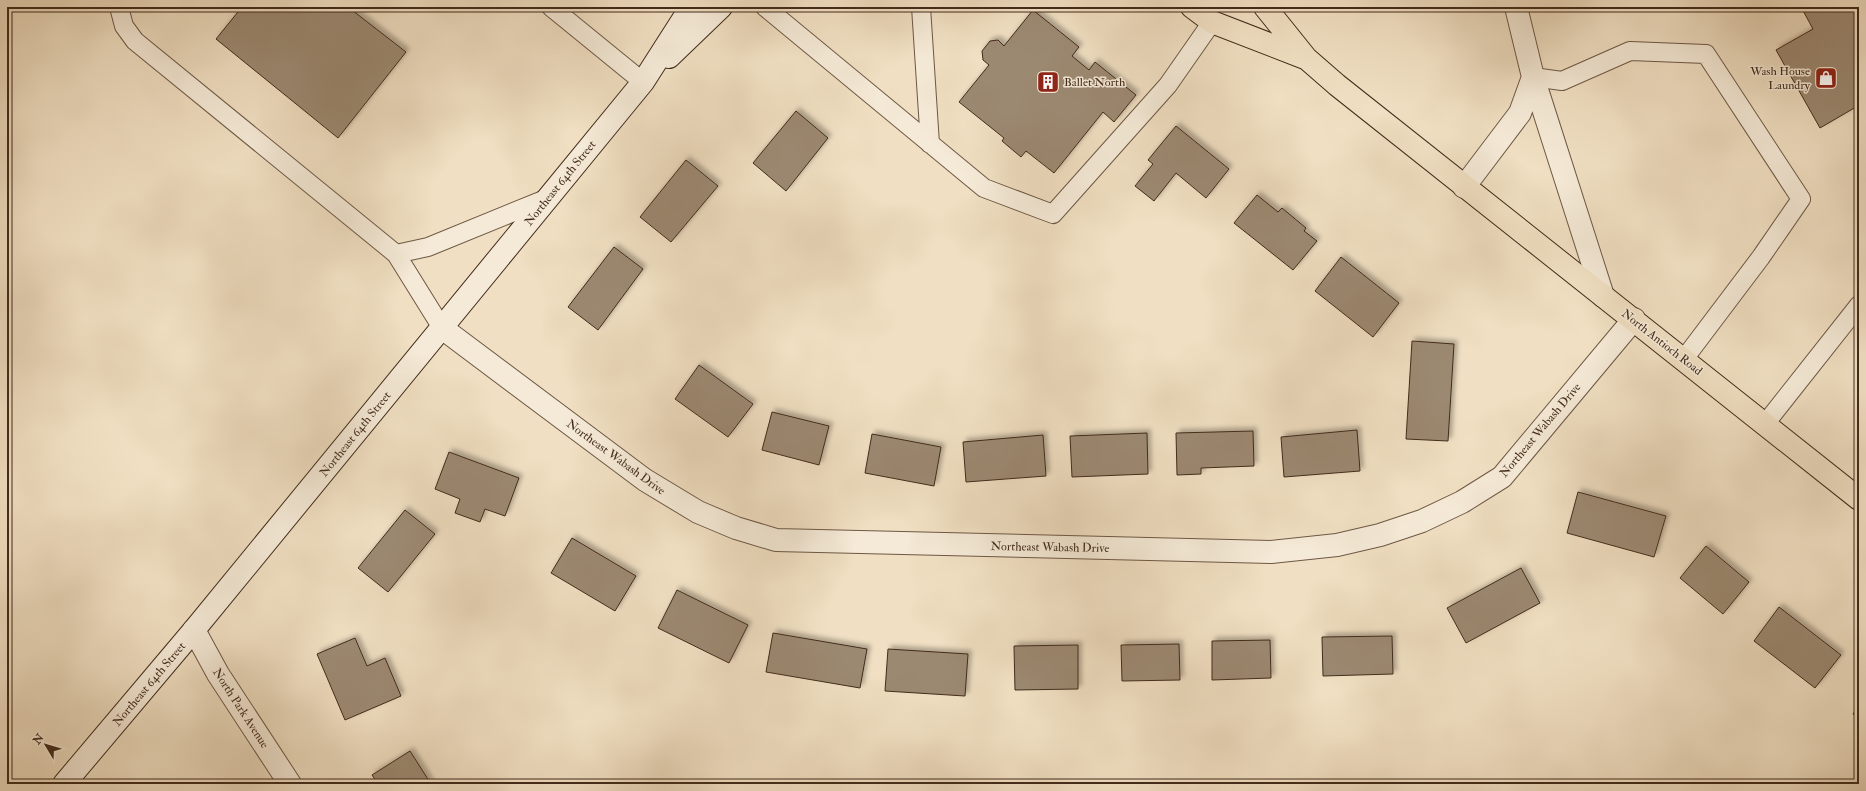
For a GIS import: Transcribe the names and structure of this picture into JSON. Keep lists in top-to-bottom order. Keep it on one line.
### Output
{"streets":{"main road":["North Antioch Road"],"street":["Northeast 64th Street","Northeast Wabash Drive","North Park Avenue"]},"crossings":[["Northeast 64th Street","Northeast Wabash Drive"],["Northeast 64th Street","North Park Avenue"],["North Antioch Road","Northeast Wabash Drive"]],"places":{"shop":["Wash House Laundry"],"building":["Ballet North"]},"north":"top left"}
